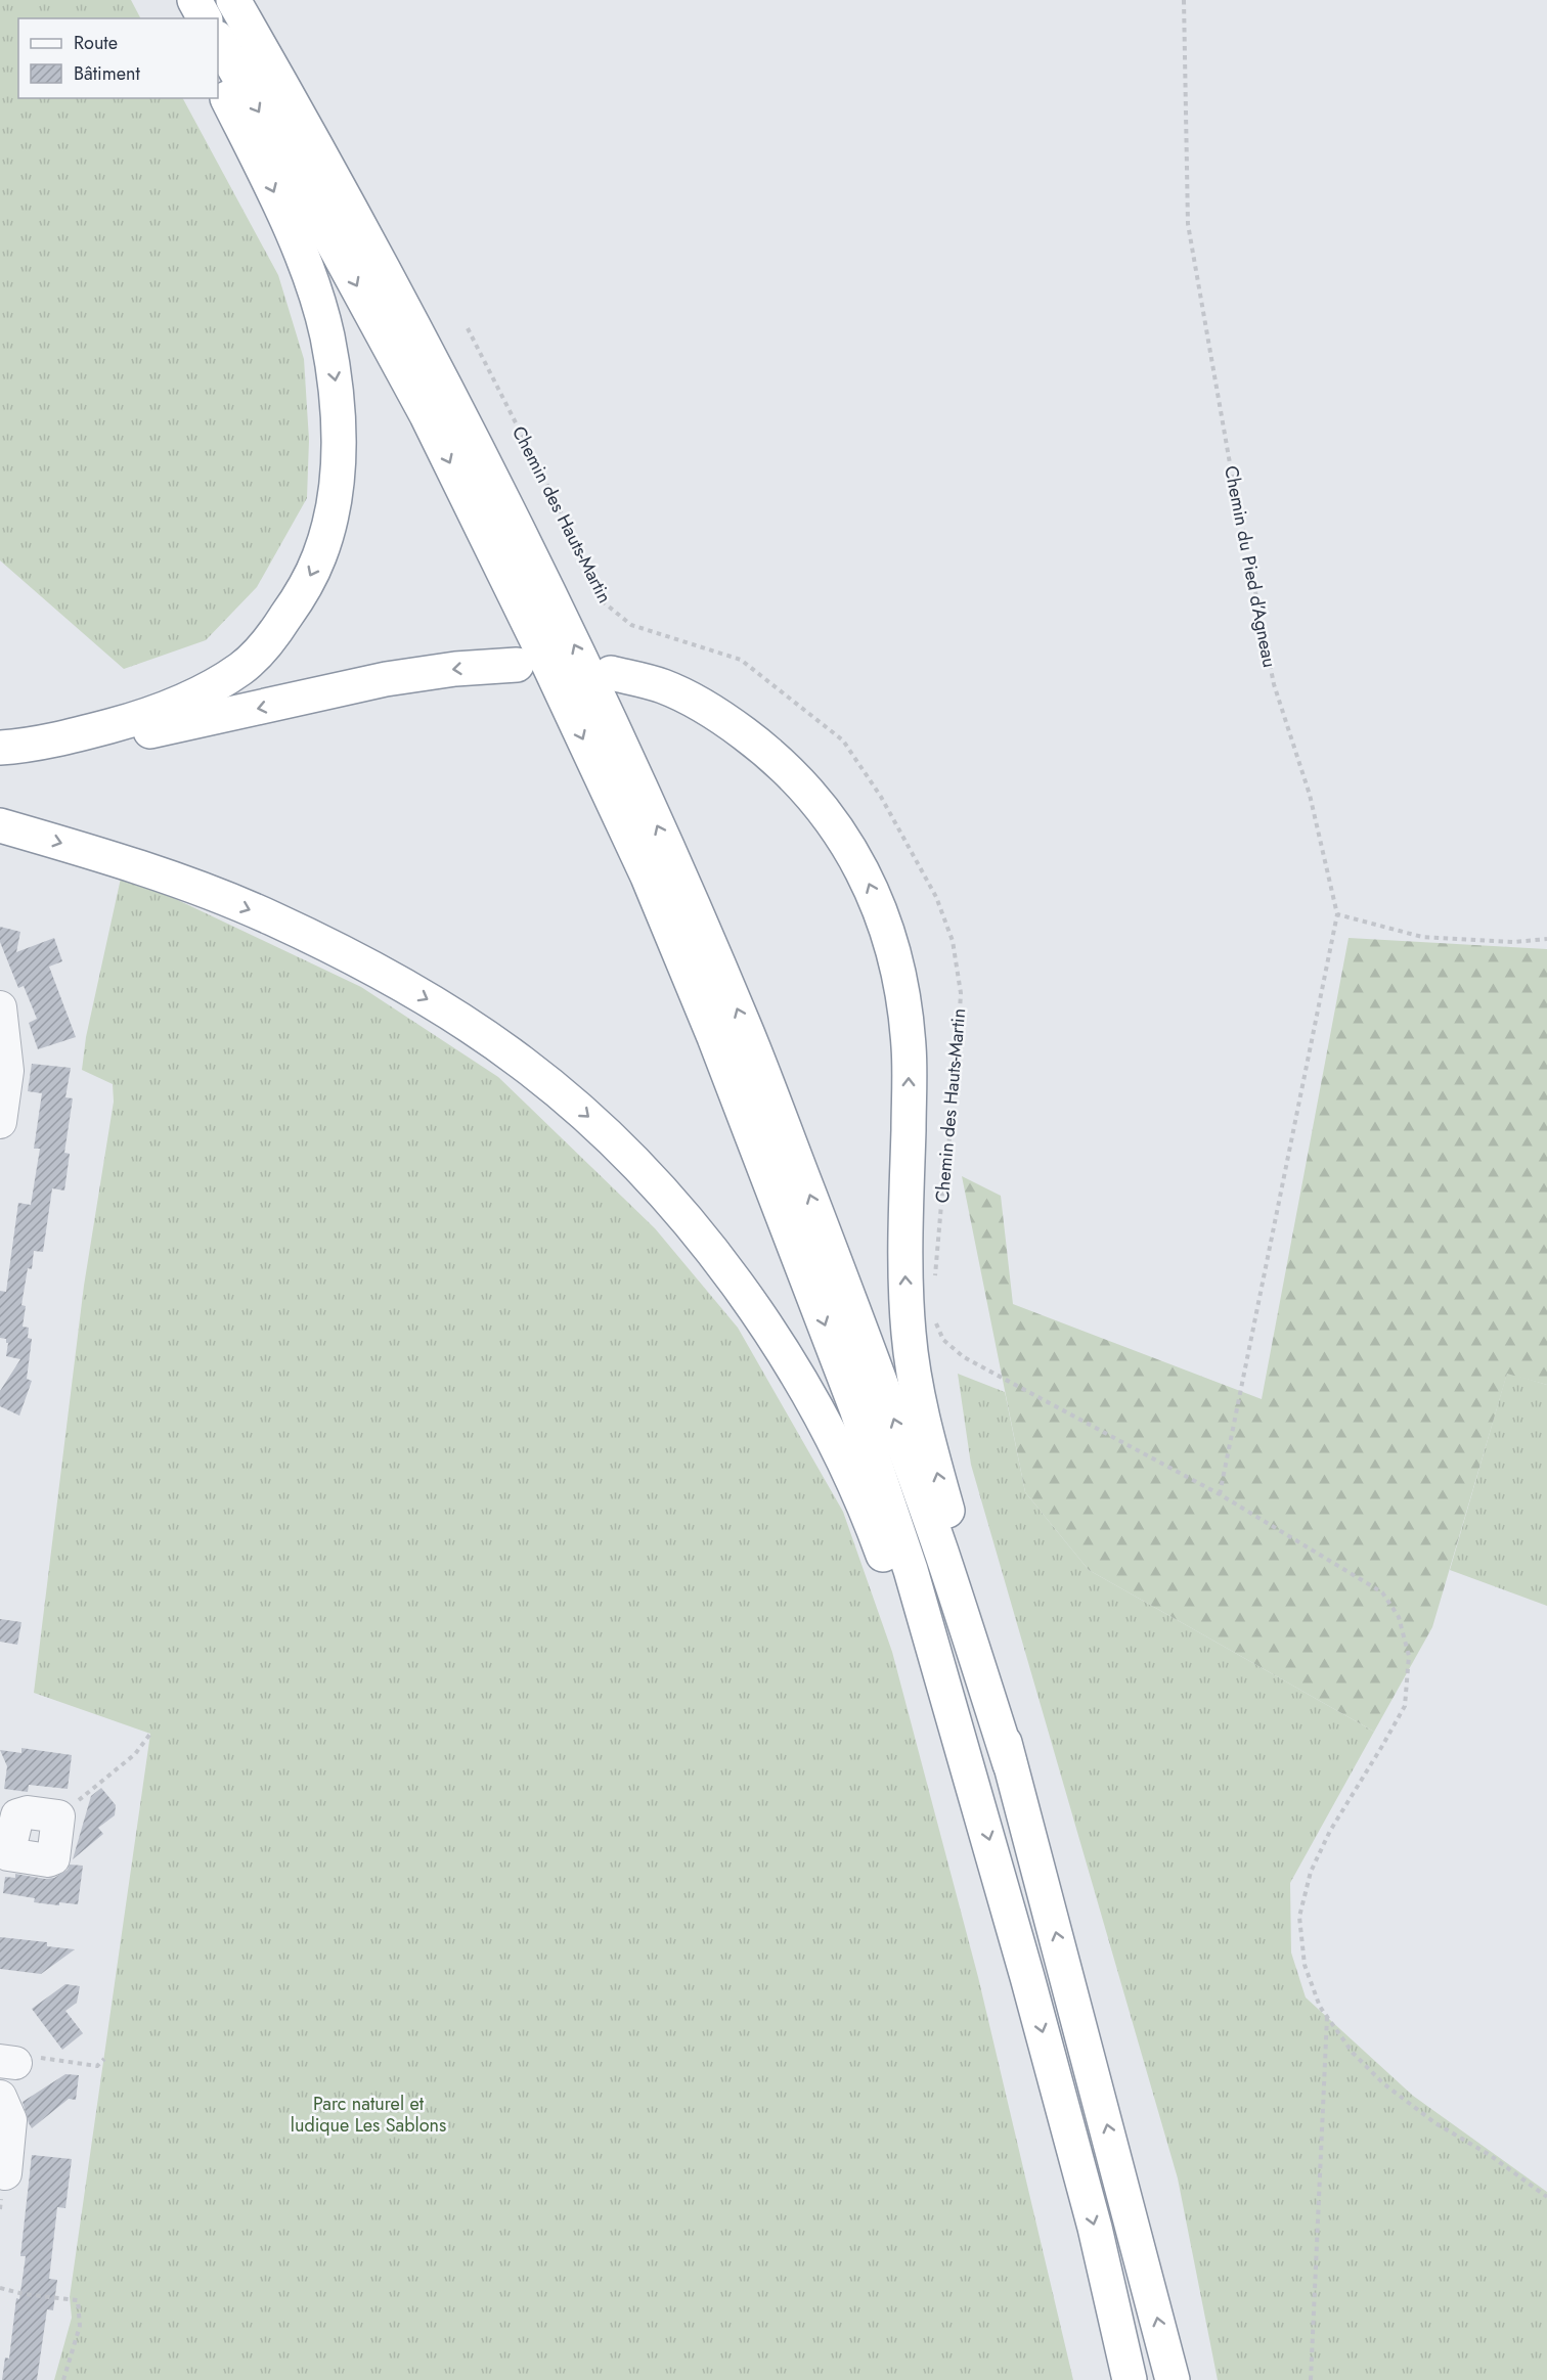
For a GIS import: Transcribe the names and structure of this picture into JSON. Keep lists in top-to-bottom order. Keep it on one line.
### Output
{"streets":{"path":["Chemin des Hauts-Martin","Chemin du Pied d’Agneau"]},"parks":["Parc naturel et ludique Les Sablons"],"legend":["Route","Bâtiment"]}
